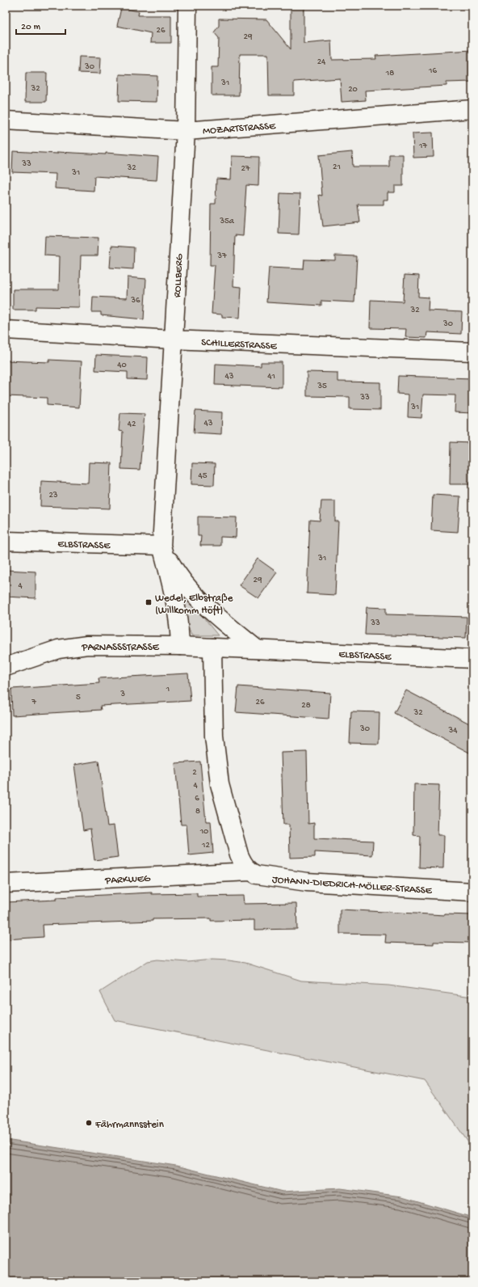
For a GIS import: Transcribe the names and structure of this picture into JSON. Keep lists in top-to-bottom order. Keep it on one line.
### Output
{"streets":{"street":["MOZARTSTRASSE","ROLLBERG","SCHILLERSTRASSE","ELBSTRASSE","PARNASSSTRASSE","PARKWEG","JOHANN-DIEDRICH-MÖLLER-STRASSE"]},"crossings":[["MOZARTSTRASSE","ROLLBERG"],["ROLLBERG","SCHILLERSTRASSE"],["ROLLBERG","ELBSTRASSE"],["ELBSTRASSE","PARNASSSTRASSE"],["PARKWEG","JOHANN-DIEDRICH-MÖLLER-STRASSE"]],"places":{"transit":["Wedel, Elbstraße (Willkomm Höft)"],"other":["Fährmannsstein"]},"house_numbers":["26","29","24","30","16","18","31","32","20","17","33","21","32","27","31","35a","37","36","32","30","40","43","41","35","33","31","43","42","45","23","31","29","4","33","1","3","5","7","26","28","32","30","34","2","4","6","8","10","12"],"scale_bar":"20 m"}
